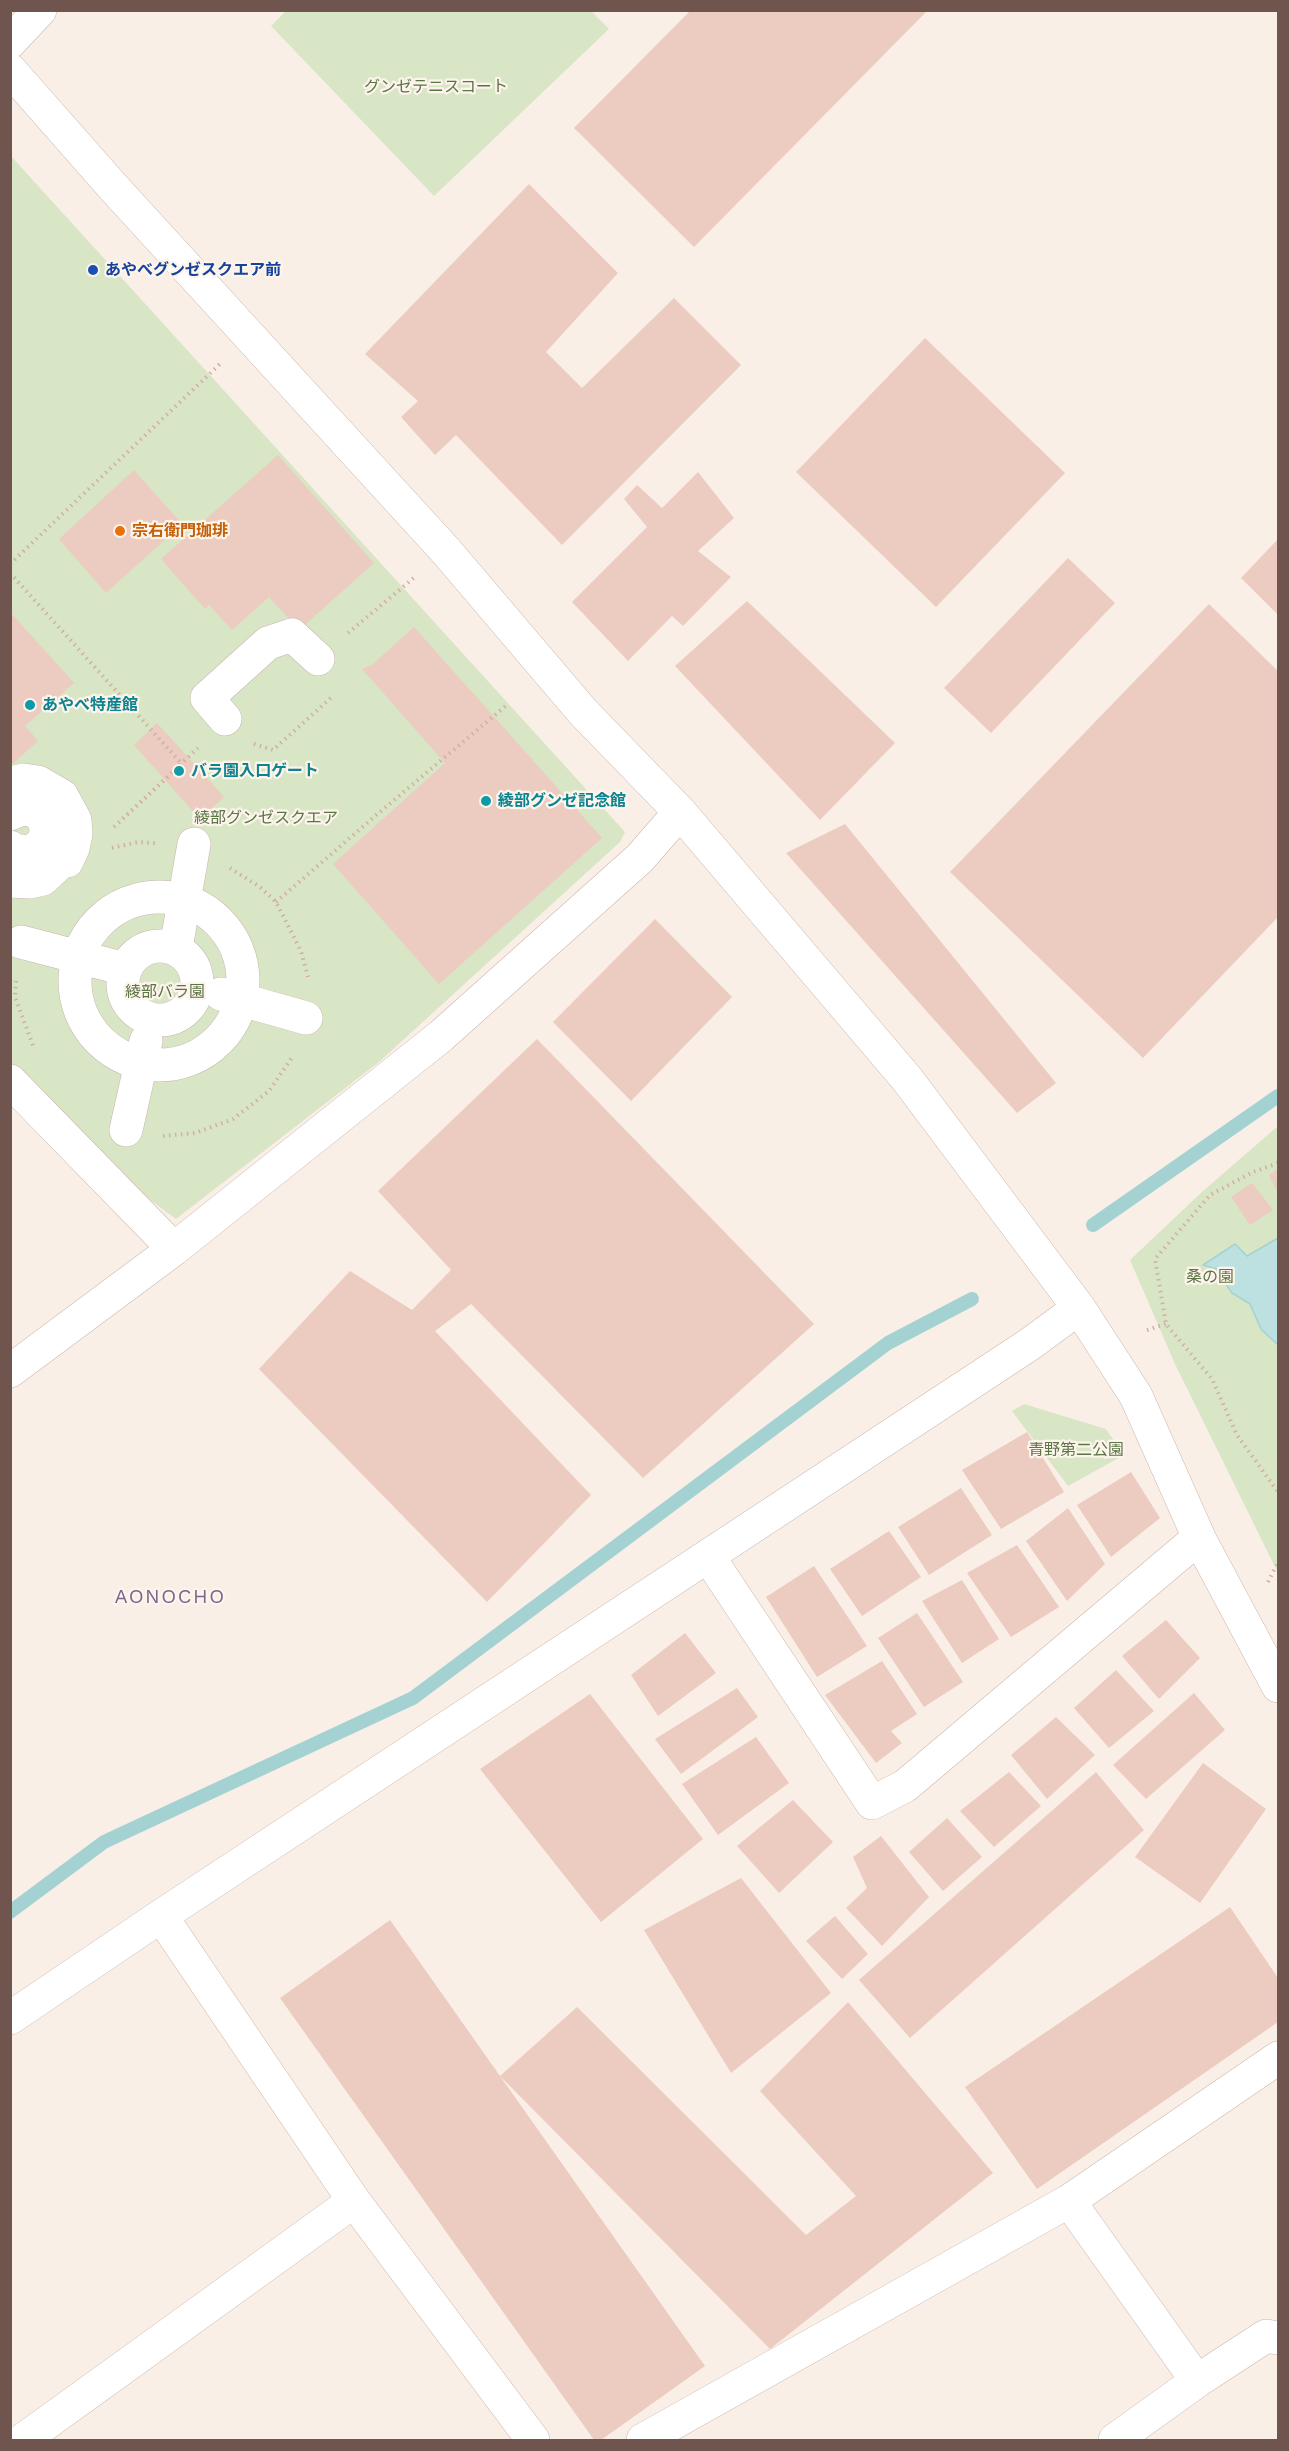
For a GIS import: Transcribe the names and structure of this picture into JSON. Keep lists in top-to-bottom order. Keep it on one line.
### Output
{"districts":["AONOCHO"],"parks":["グンゼテニスコート","綾部グンゼスクエア","綾部バラ園","桑の園","青野第二公園"],"places":["あやべグンゼスクエア前","宗右衛門珈琲","あやべ特産館","バラ園入口ゲート","綾部グンゼ記念館"]}
